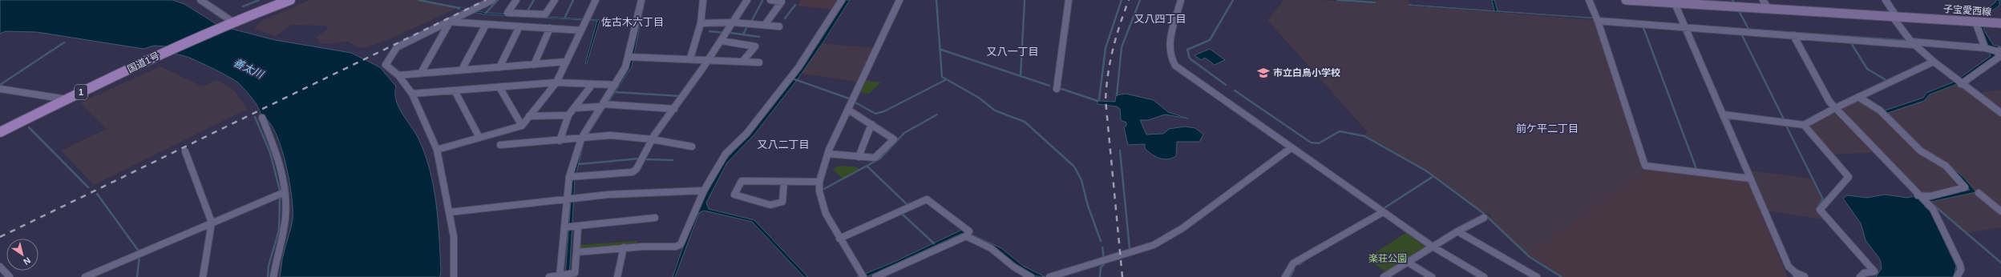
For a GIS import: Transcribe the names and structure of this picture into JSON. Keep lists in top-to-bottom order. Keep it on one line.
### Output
{"streets":{"highway":["国道1号","1"],"main road":["子宝愛西線"]},"districts":["又八四丁目","佐古木六丁目","又八一丁目","前ケ平二丁目","又八二丁目"],"water":["善太川"],"parks":["楽荘公園"],"places":{"school or university":["市立白鳥小学校"]},"north":"bottom right"}
